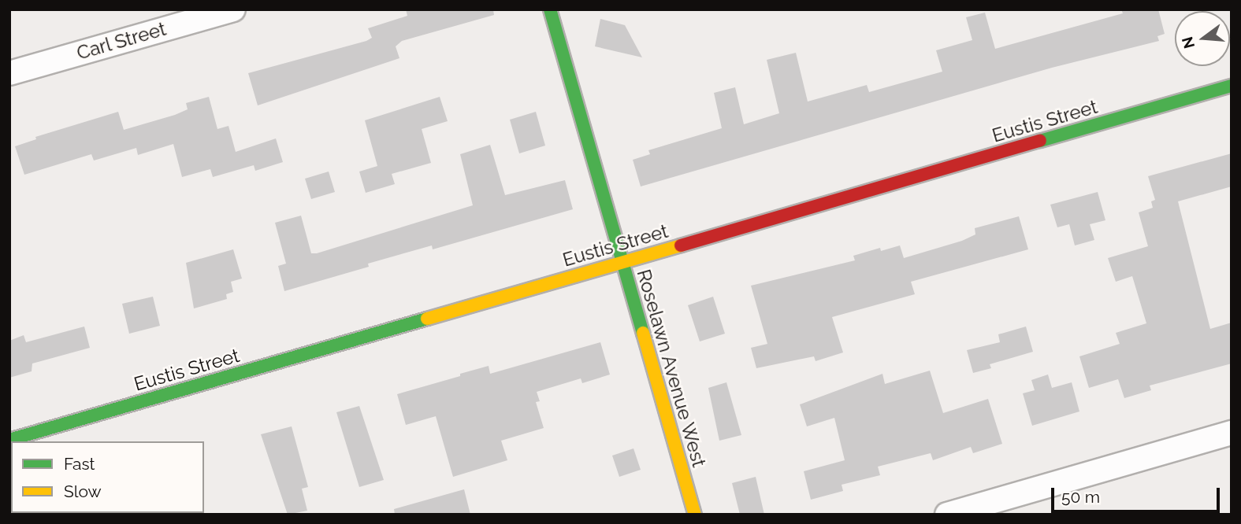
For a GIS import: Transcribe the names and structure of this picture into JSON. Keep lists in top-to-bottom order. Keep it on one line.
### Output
{"streets":{"street":["Carl Street","Eustis Street","Roselawn Avenue West"]},"crossings":[["Eustis Street","Roselawn Avenue West"]],"legend":["Fast","Slow"],"scale_bar":"50 m","north":"left"}
